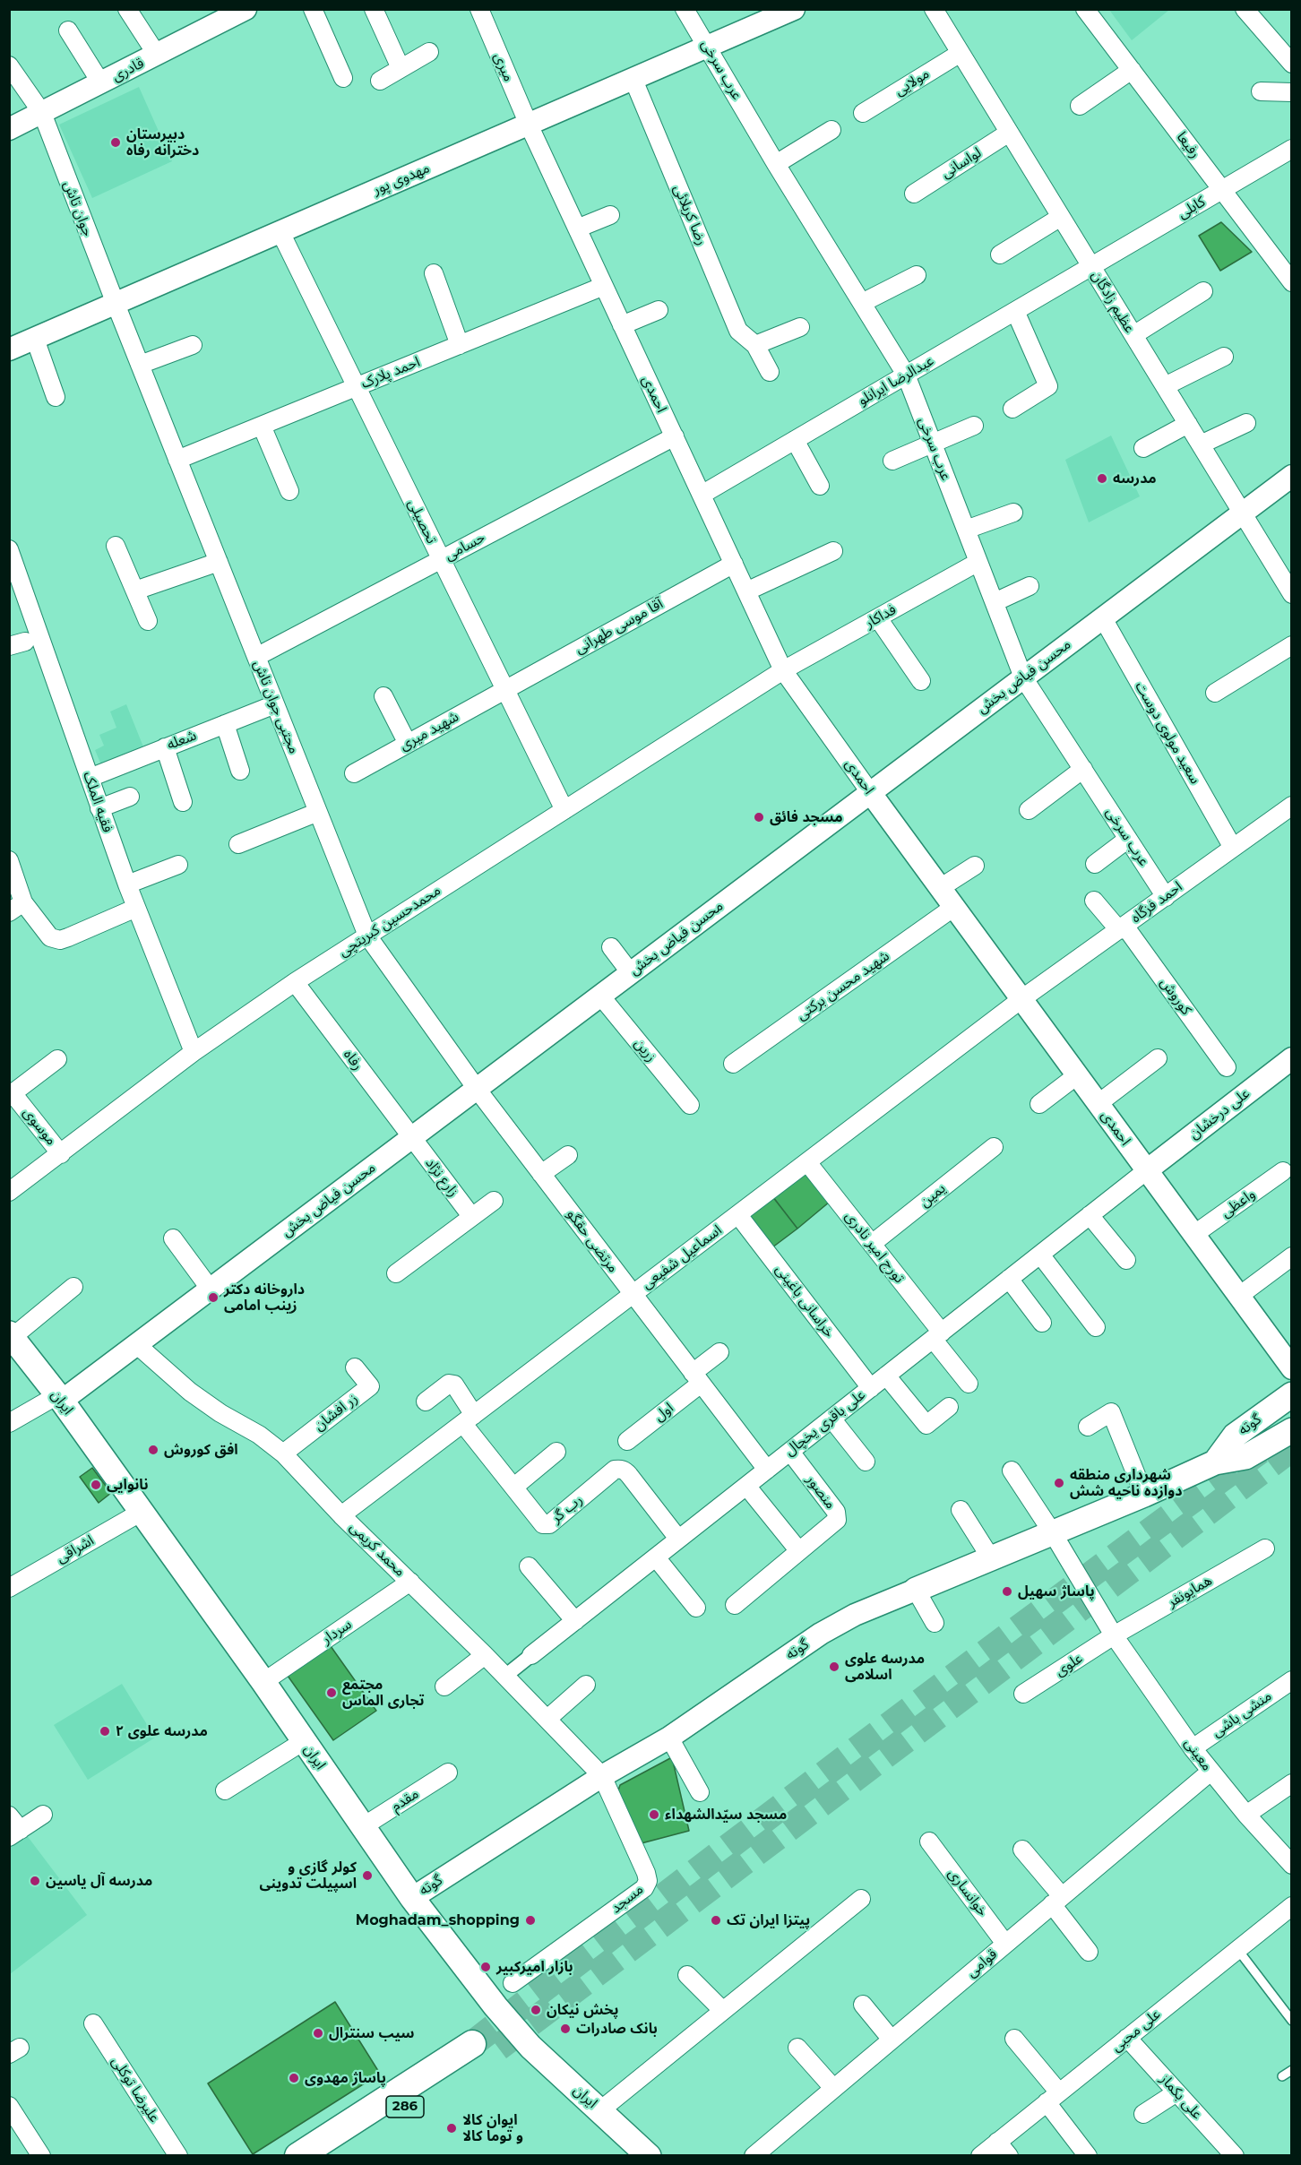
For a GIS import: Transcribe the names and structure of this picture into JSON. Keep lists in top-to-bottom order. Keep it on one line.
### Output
{"streets":{"main road":["ایران","گوته","286"],"street":["میری","قادرى","عرب سرخی","مولایی","رفیعا","لواسانی","مهدوی پور","کابلی","جوان تاش","رضا کربلائی","عظیم زادگان","احمد پلارک","عبدالرضا ایرانلو","احمدی","تحصیلی","حسامی","فداکار","آقا موسی طهرانی","محسن فیاض بخش","مجتبی جوان تاش","شهید میری","سعید مولوی دوست","شعله","فقیه الملک","احمد فزگاه","محمدحسین کبریتچی","شهید محسن برکتی","کوروش","زرین","رفاه","علی درخشان","موسوی","زارع نژاد","یمین","واعظی","مرتضی حقگو","تورج امیر نادری","اسماعیل شفیعی","خراسانی باغینی","زر افشان","اول","علی باقری یخچال","منصور","رب گر","اشراقی","محمد کریمی","همایونفر","سردار","علوی","منشی باشی","معینی","مقدم","خوانساری","مسجد","قوامی","علی محبی","علیرضا توکلی","علی بکماز"]},"crossings":[["میری","مهدوی پور"],["میری","احمدی"],["قادرى","جوان تاش"],["عرب سرخی","مهدوی پور"],["عرب سرخی","عبدالرضا ایرانلو"],["عرب سرخی","فداکار"],["عرب سرخی","محسن فیاض بخش"],["عرب سرخی","احمد فزگاه"],["مولایی","عظیم زادگان"],["رفیعا","کابلی"],["لواسانی","عظیم زادگان"],["مهدوی پور","جوان تاش"],["مهدوی پور","رضا کربلائی"],["مهدوی پور","احمدی"],["مهدوی پور","تحصیلی"],["مهدوی پور","مجتبی جوان تاش"],["کابلی","عظیم زادگان"],["کابلی","عبدالرضا ایرانلو"],["جوان تاش","مجتبی جوان تاش"],["عظیم زادگان","عبدالرضا ایرانلو"],["عظیم زادگان","محسن فیاض بخش"],["احمد پلارک","احمدی"],["احمد پلارک","تحصیلی"],["احمد پلارک","مجتبی جوان تاش"],["عبدالرضا ایرانلو","احمدی"],["احمدی","حسامی"],["احمدی","فداکار"],["احمدی","آقا موسی طهرانی"],["احمدی","محسن فیاض بخش"],["احمدی","احمد فزگاه"],["احمدی","محمدحسین کبریتچی"],["احمدی","شهید محسن برکتی"],["احمدی","علی درخشان"],["احمدی","واعظی"],["احمدی","اسماعیل شفیعی"],["احمدی","علی باقری یخچال"],["تحصیلی","حسامی"],["تحصیلی","آقا موسی طهرانی"],["تحصیلی","شهید میری"],["تحصیلی","محمدحسین کبریتچی"],["حسامی","مجتبی جوان تاش"],["فداکار","محمدحسین کبریتچی"],["آقا موسی طهرانی","شهید میری"],["محسن فیاض بخش","مجتبی جوان تاش"],["محسن فیاض بخش","سعید مولوی دوست"],["محسن فیاض بخش","زرین"],["محسن فیاض بخش","رفاه"],["محسن فیاض بخش","زارع نژاد"],["محسن فیاض بخش","مرتضی حقگو"],["محسن فیاض بخش","ایران"],["محسن فیاض بخش","محمد کریمی"],["مجتبی جوان تاش","شعله"],["مجتبی جوان تاش","محمدحسین کبریتچی"],["مجتبی جوان تاش","مرتضی حقگو"],["سعید مولوی دوست","احمد فزگاه"],["شعله","فقیه الملک"],["فقیه الملک","محمدحسین کبریتچی"],["احمد فزگاه","کوروش"],["احمد فزگاه","اسماعیل شفیعی"],["محمدحسین کبریتچی","رفاه"],["محمدحسین کبریتچی","موسوی"],["رفاه","زارع نژاد"],["علی درخشان","علی باقری یخچال"],["یمین","تورج امیر نادری"],["مرتضی حقگو","اسماعیل شفیعی"],["مرتضی حقگو","اول"],["مرتضی حقگو","علی باقری یخچال"],["تورج امیر نادری","اسماعیل شفیعی"],["تورج امیر نادری","علی باقری یخچال"],["اسماعیل شفیعی","خراسانی باغینی"],["اسماعیل شفیعی","رب گر"],["اسماعیل شفیعی","محمد کریمی"],["خراسانی باغینی","علی باقری یخچال"],["ایران","گوته"],["ایران","اشراقی"],["ایران","سردار"],["ایران","مقدم"],["زر افشان","محمد کریمی"],["علی باقری یخچال","منصور"],["علی باقری یخچال","رب گر"],["علی باقری یخچال","محمد کریمی"],["گوته","محمد کریمی"],["گوته","معینی"],["گوته","مسجد"],["محمد کریمی","سردار"],["محمد کریمی","مسجد"],["همایونفر","علوی"],["همایونفر","معینی"],["علوی","معینی"],["منشی باشی","معینی"],["معینی","قوامی"],["خوانساری","قوامی"],["علی محبی","علی بکماز"]],"places":["دبیرستان دخترانه رفاه","مدرسه","مسجد فائق","داروخانه دکتر زینب امامی","افق کوروش","شهرداری منطقه دوازده ناحیه شش","نانوایی","پاساژ سهیل","مدرسه علوی اسلامی","مجتمع تجاری الماس","مدرسه علوی ۲","مسجد سیّدالشهداء","کولر گازی و اسپیلت تدوینی","مدرسه آل یاسین","Moghadam_shopping","پیتزا ایران تک","بازار امیرکبیر","پخش نیکان","بانک صادرات","سیب سنترال","پاساژ مهدوی","ایوان کالا و توما کالا"]}
